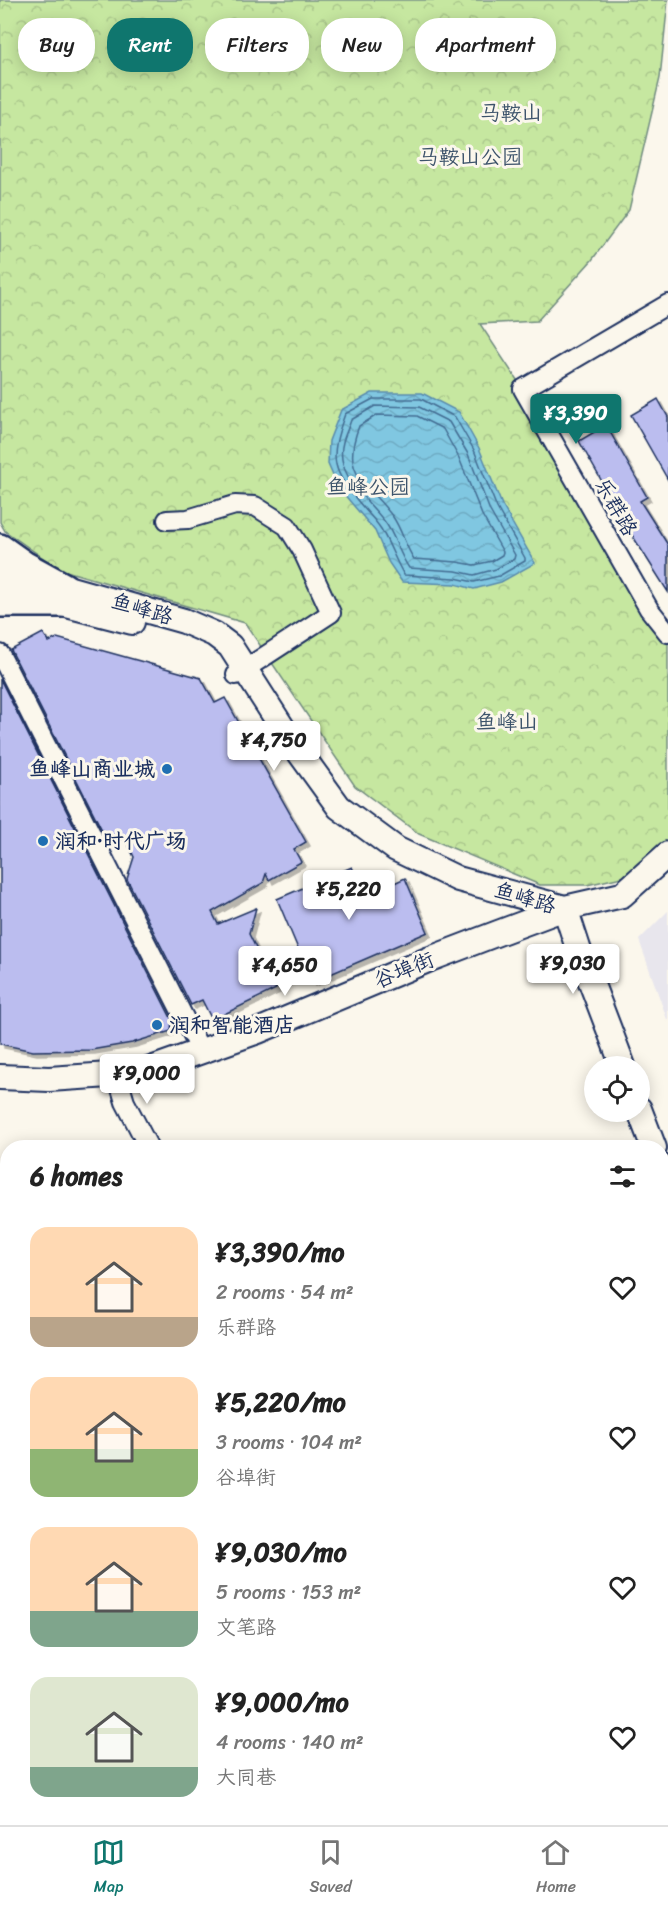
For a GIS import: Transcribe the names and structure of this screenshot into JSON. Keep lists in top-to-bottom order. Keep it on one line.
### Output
{"streets":{"main road":["鱼峰路","谷埠街"],"street":["乐群路"]},"crossings":[["鱼峰路","谷埠街"]],"parks":["马鞍山","马鞍山公园","鱼峰公园","鱼峰山"],"places":["鱼峰山商业城","润和·时代广场","润和智能酒店"],"page":{"chip":["Buy","Rent","Filters","New","Apartment"],"price":["¥3,390","¥4,750","¥5,220","¥9,030","¥4,650","¥9,000"],"heading":"6 homes","list":[{"name":"¥3,390/mo","note":"2 rooms · 54 m² · 乐群路"},{"name":"¥5,220/mo","note":"3 rooms · 104 m² · 谷埠街"},{"name":"¥9,030/mo","note":"5 rooms · 153 m² · 文笔路"},{"name":"¥9,000/mo","note":"4 rooms · 140 m² · 大同巷"}],"tabs":["Map","Saved","Home"]}}
